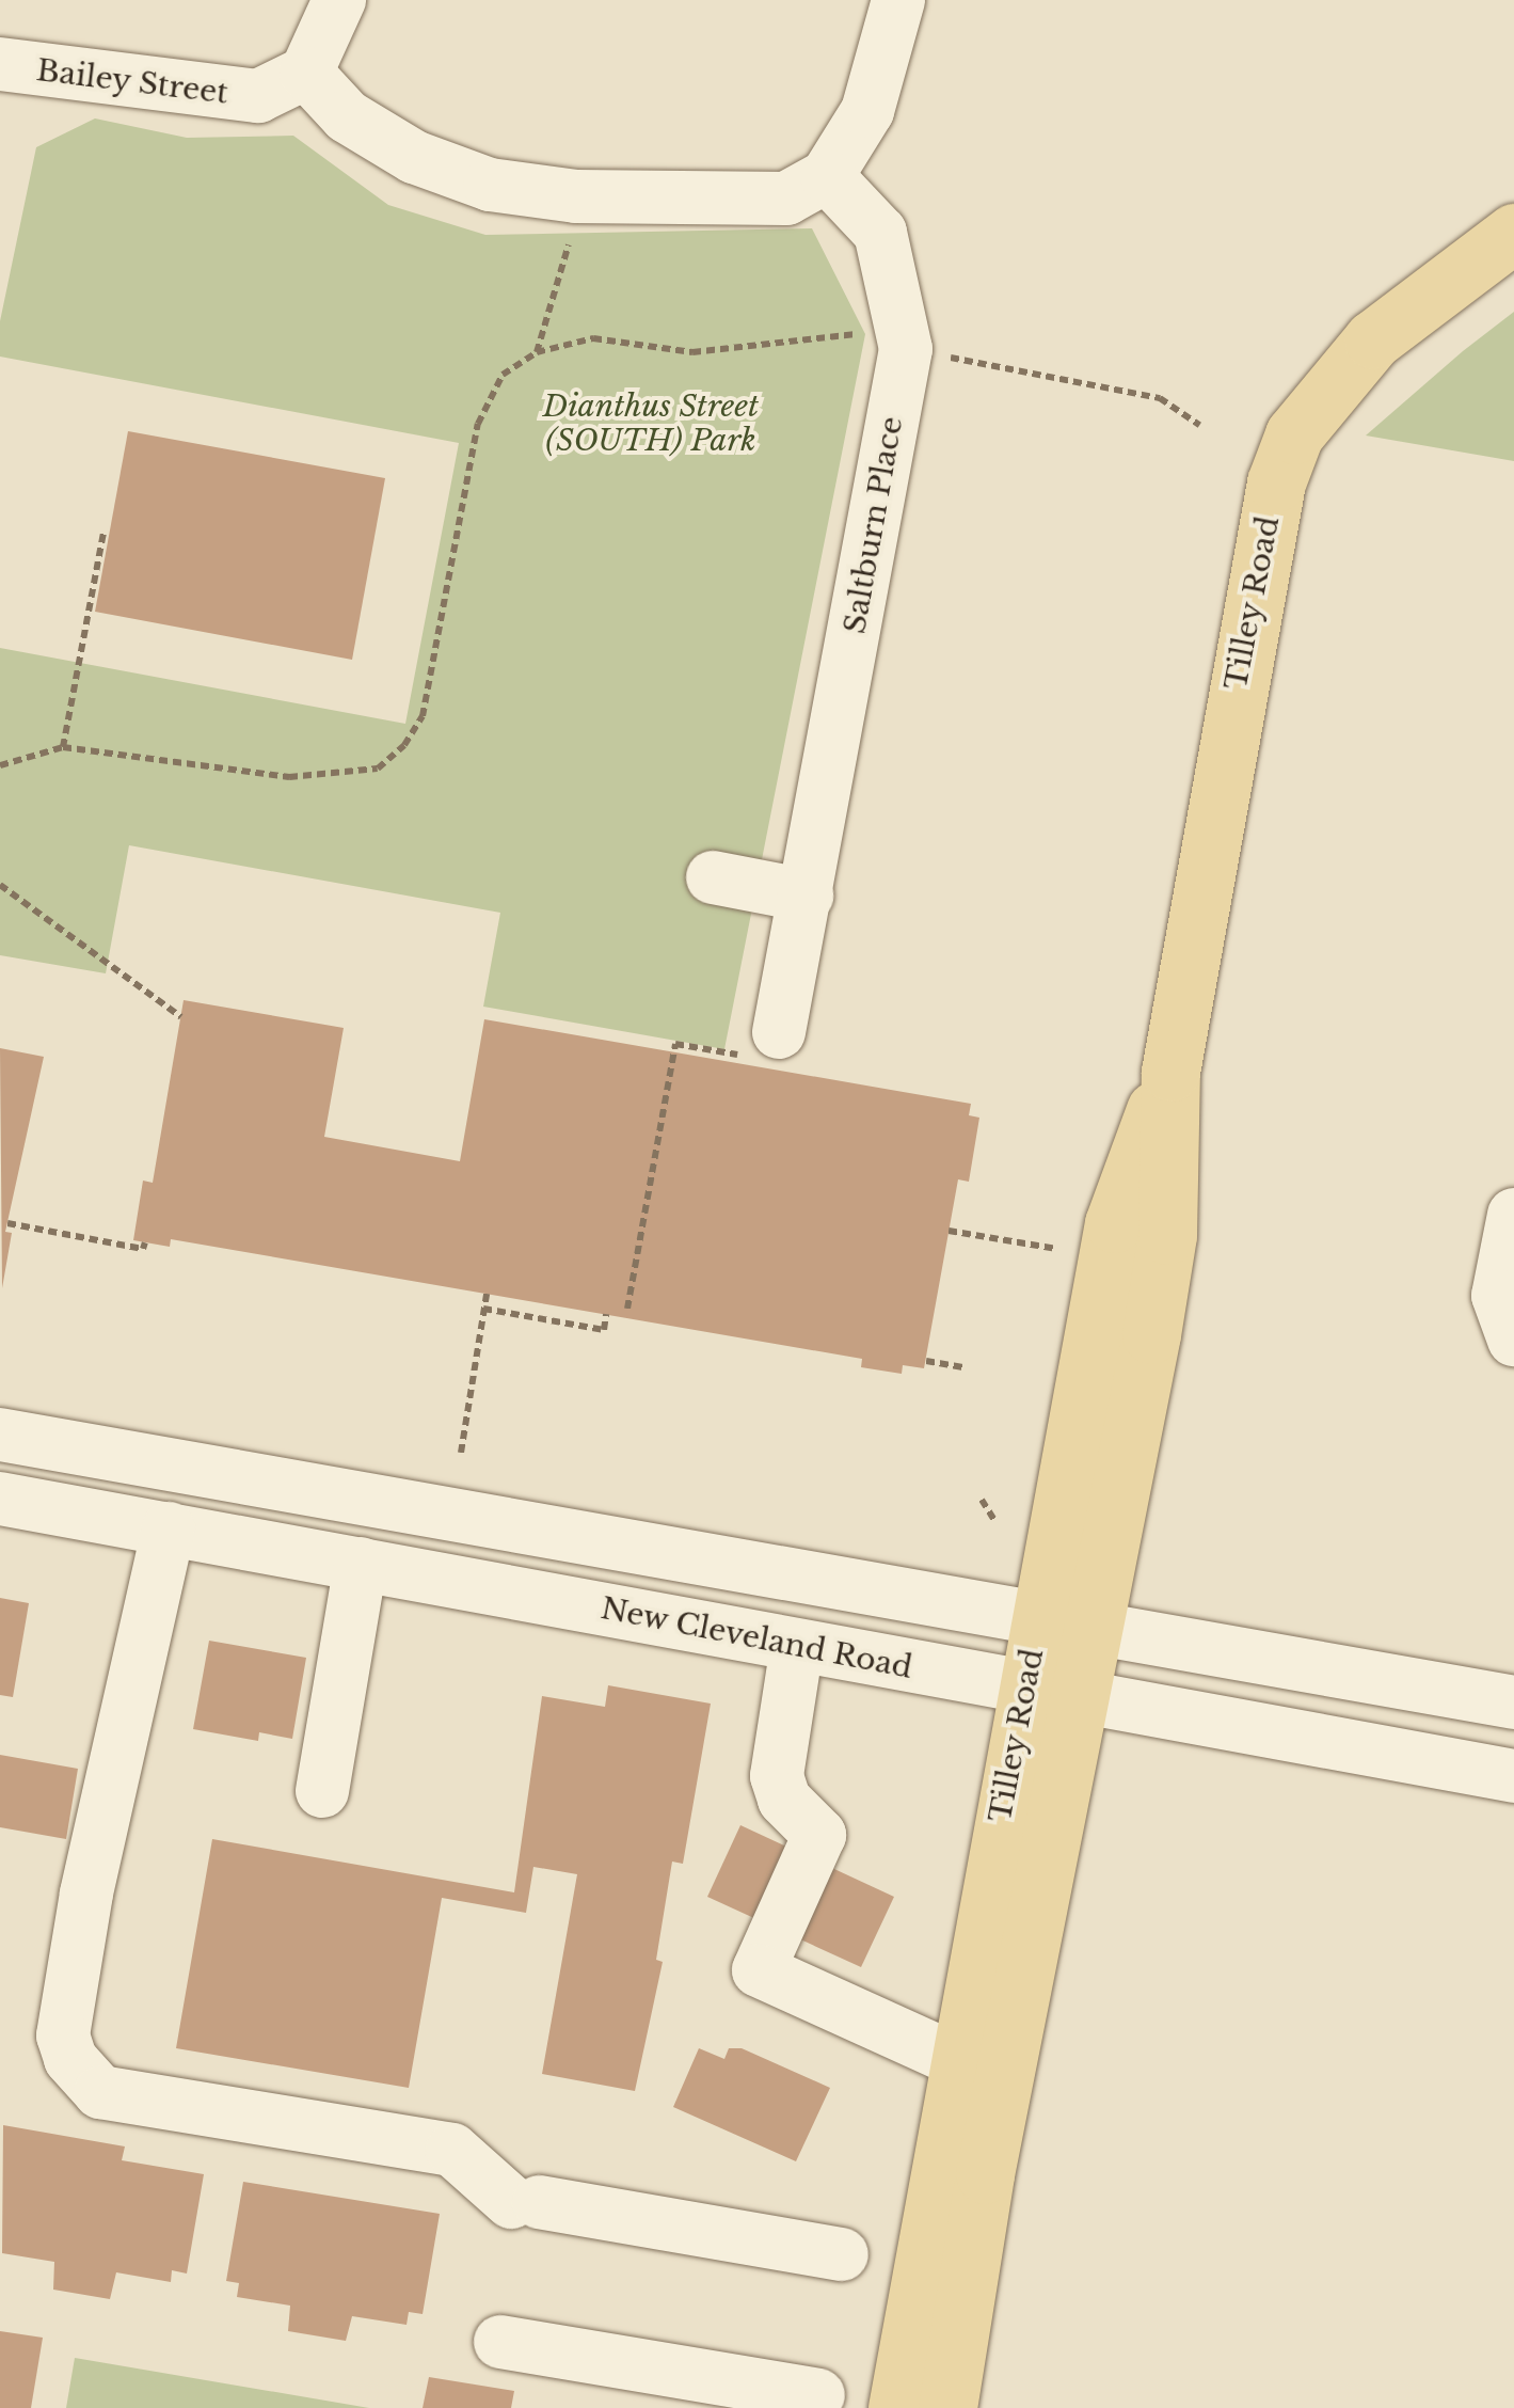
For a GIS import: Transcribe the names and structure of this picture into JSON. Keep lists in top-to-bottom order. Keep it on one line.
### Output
{"streets":{"main road":["Tilley Road"],"street":["Bailey Street","Saltburn Place","New Cleveland Road"]},"crossings":[["Tilley Road","New Cleveland Road"]],"parks":["Dianthus Street (SOUTH) Park"]}
